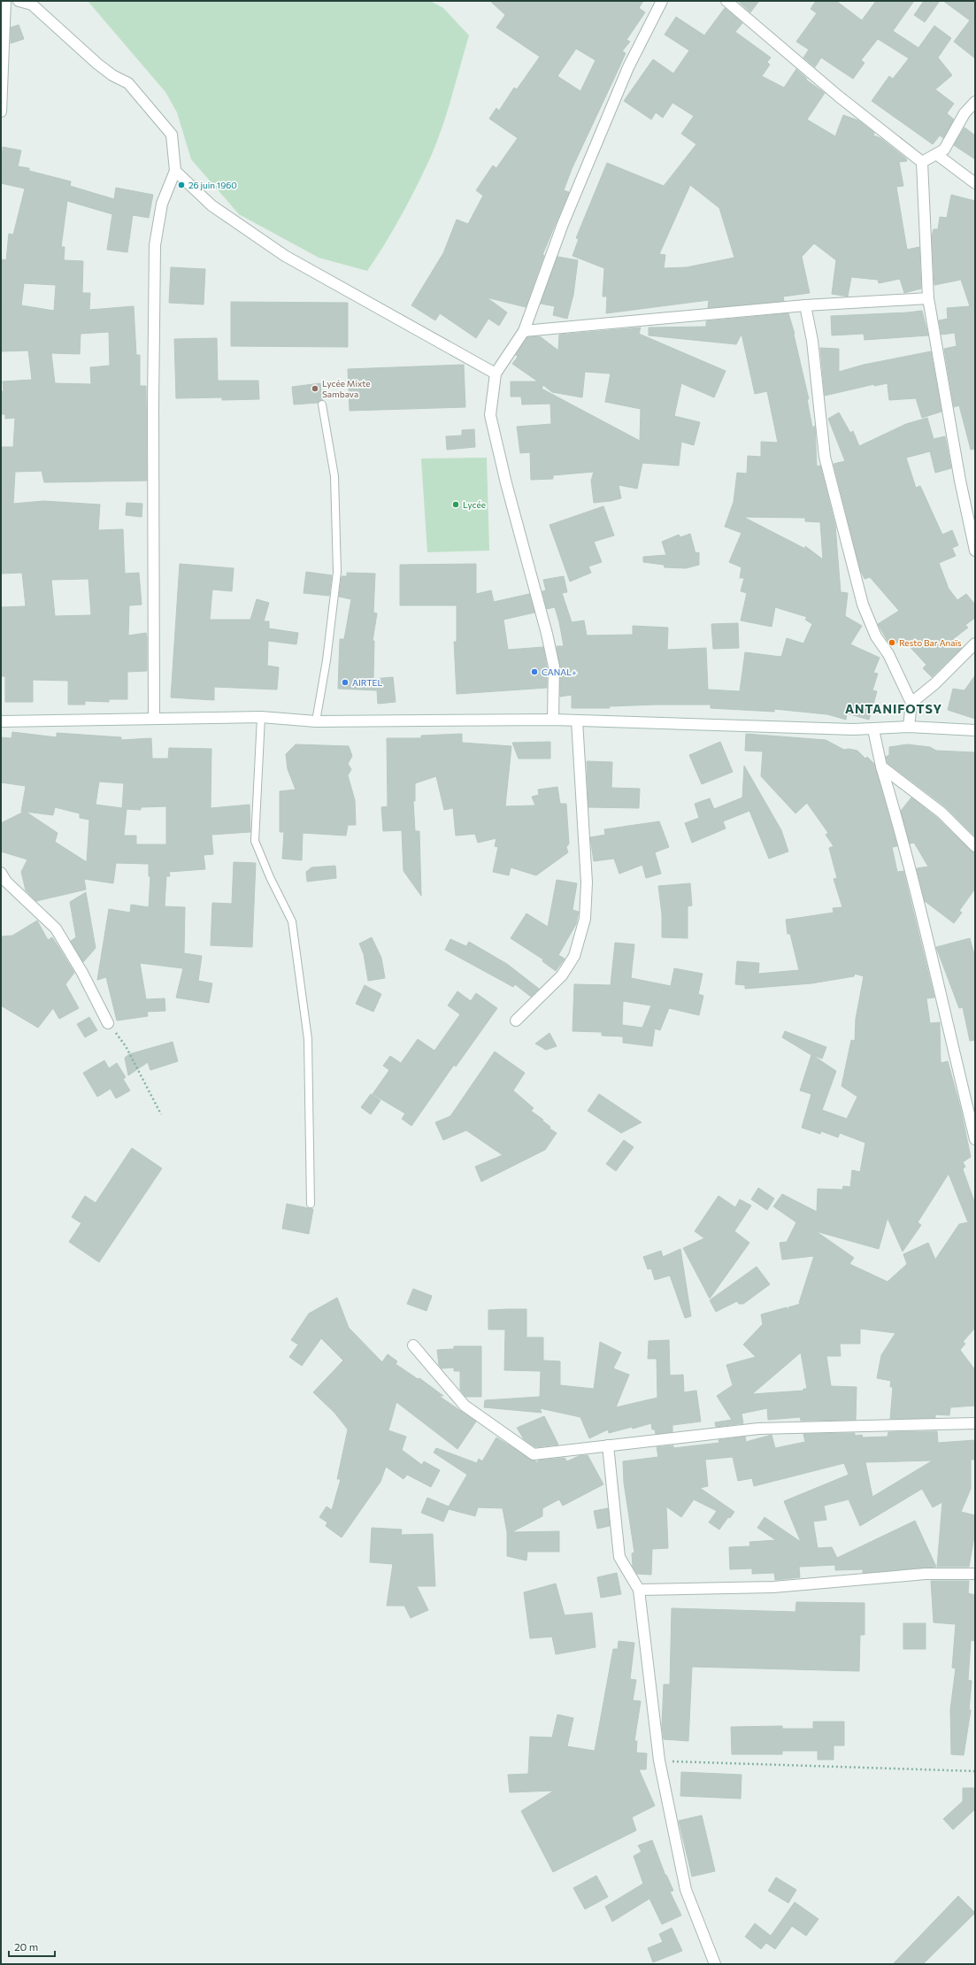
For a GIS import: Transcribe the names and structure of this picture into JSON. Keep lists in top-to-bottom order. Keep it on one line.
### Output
{"districts":["ANTANIFOTSY"],"places":["26 juin 1960","Lycée Mixte Sambava","Lycée","Resto Bar Anaïs","CANAL+","AIRTEL"],"scale_bar":"20 m"}
